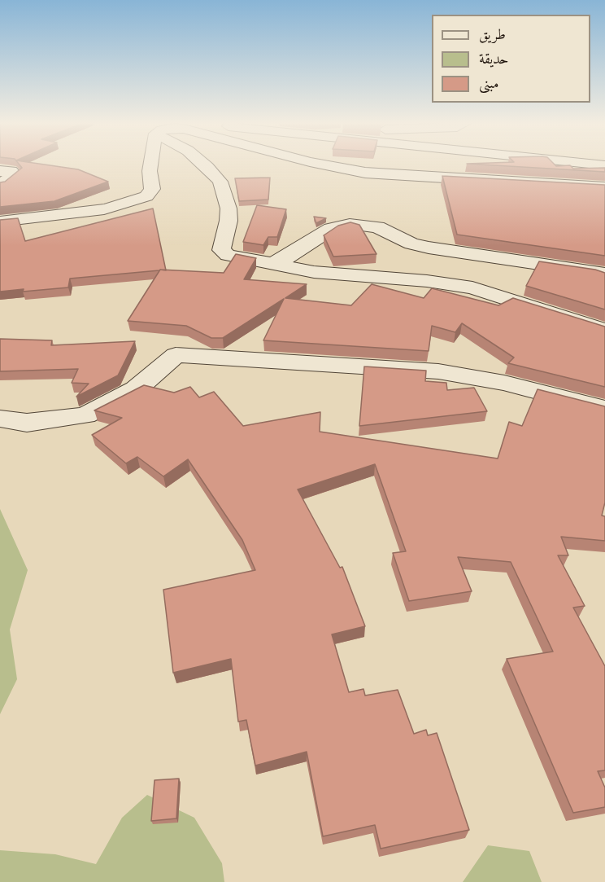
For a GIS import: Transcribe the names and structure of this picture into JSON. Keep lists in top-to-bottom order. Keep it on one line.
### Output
{"legend":["طريق","حديقة","مبنى"]}
